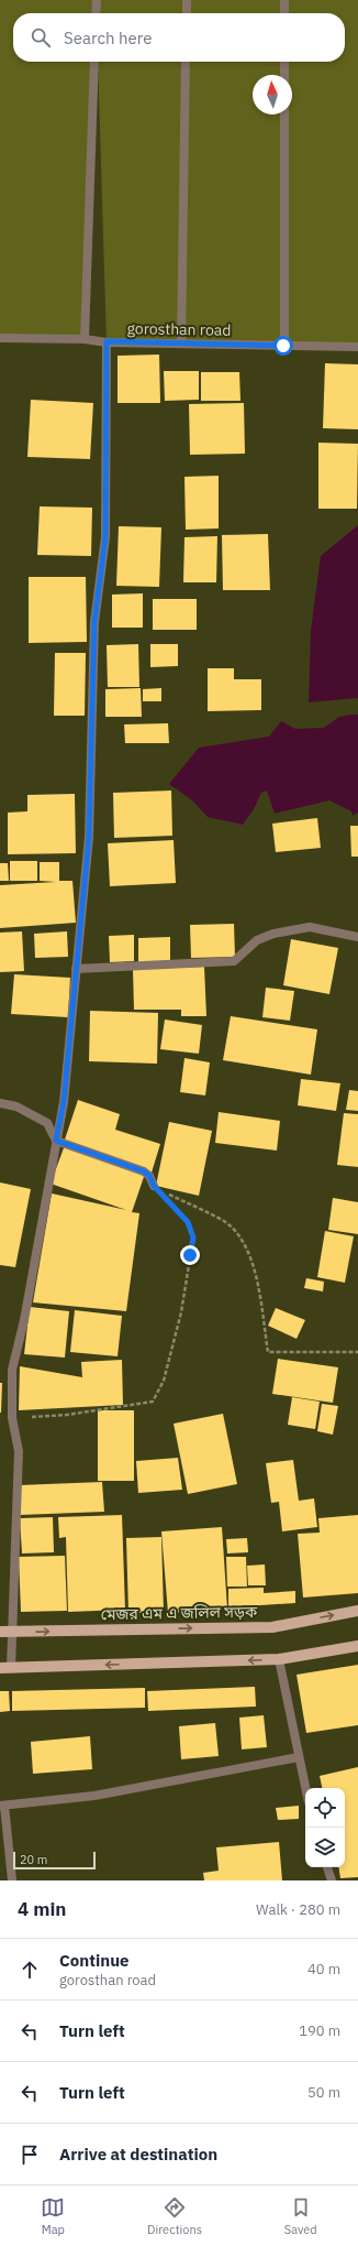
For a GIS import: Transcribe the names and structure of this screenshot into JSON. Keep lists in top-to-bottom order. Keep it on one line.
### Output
{"streets":{"main road":["মেজর এম এ জলিল সড়ক"],"street":["gorosthan road"]},"scale_bar":"20 m","north":"top","page":{"search":"Search here","scale":"20 m","heading":["4 min","Walk · 280 m"],"list":[["Continue","gorosthan road","40 m"],["Turn left","190 m"],["Turn left","50 m"],"Arrive at destination"],"nav":["Map","Directions","Saved"]}}
